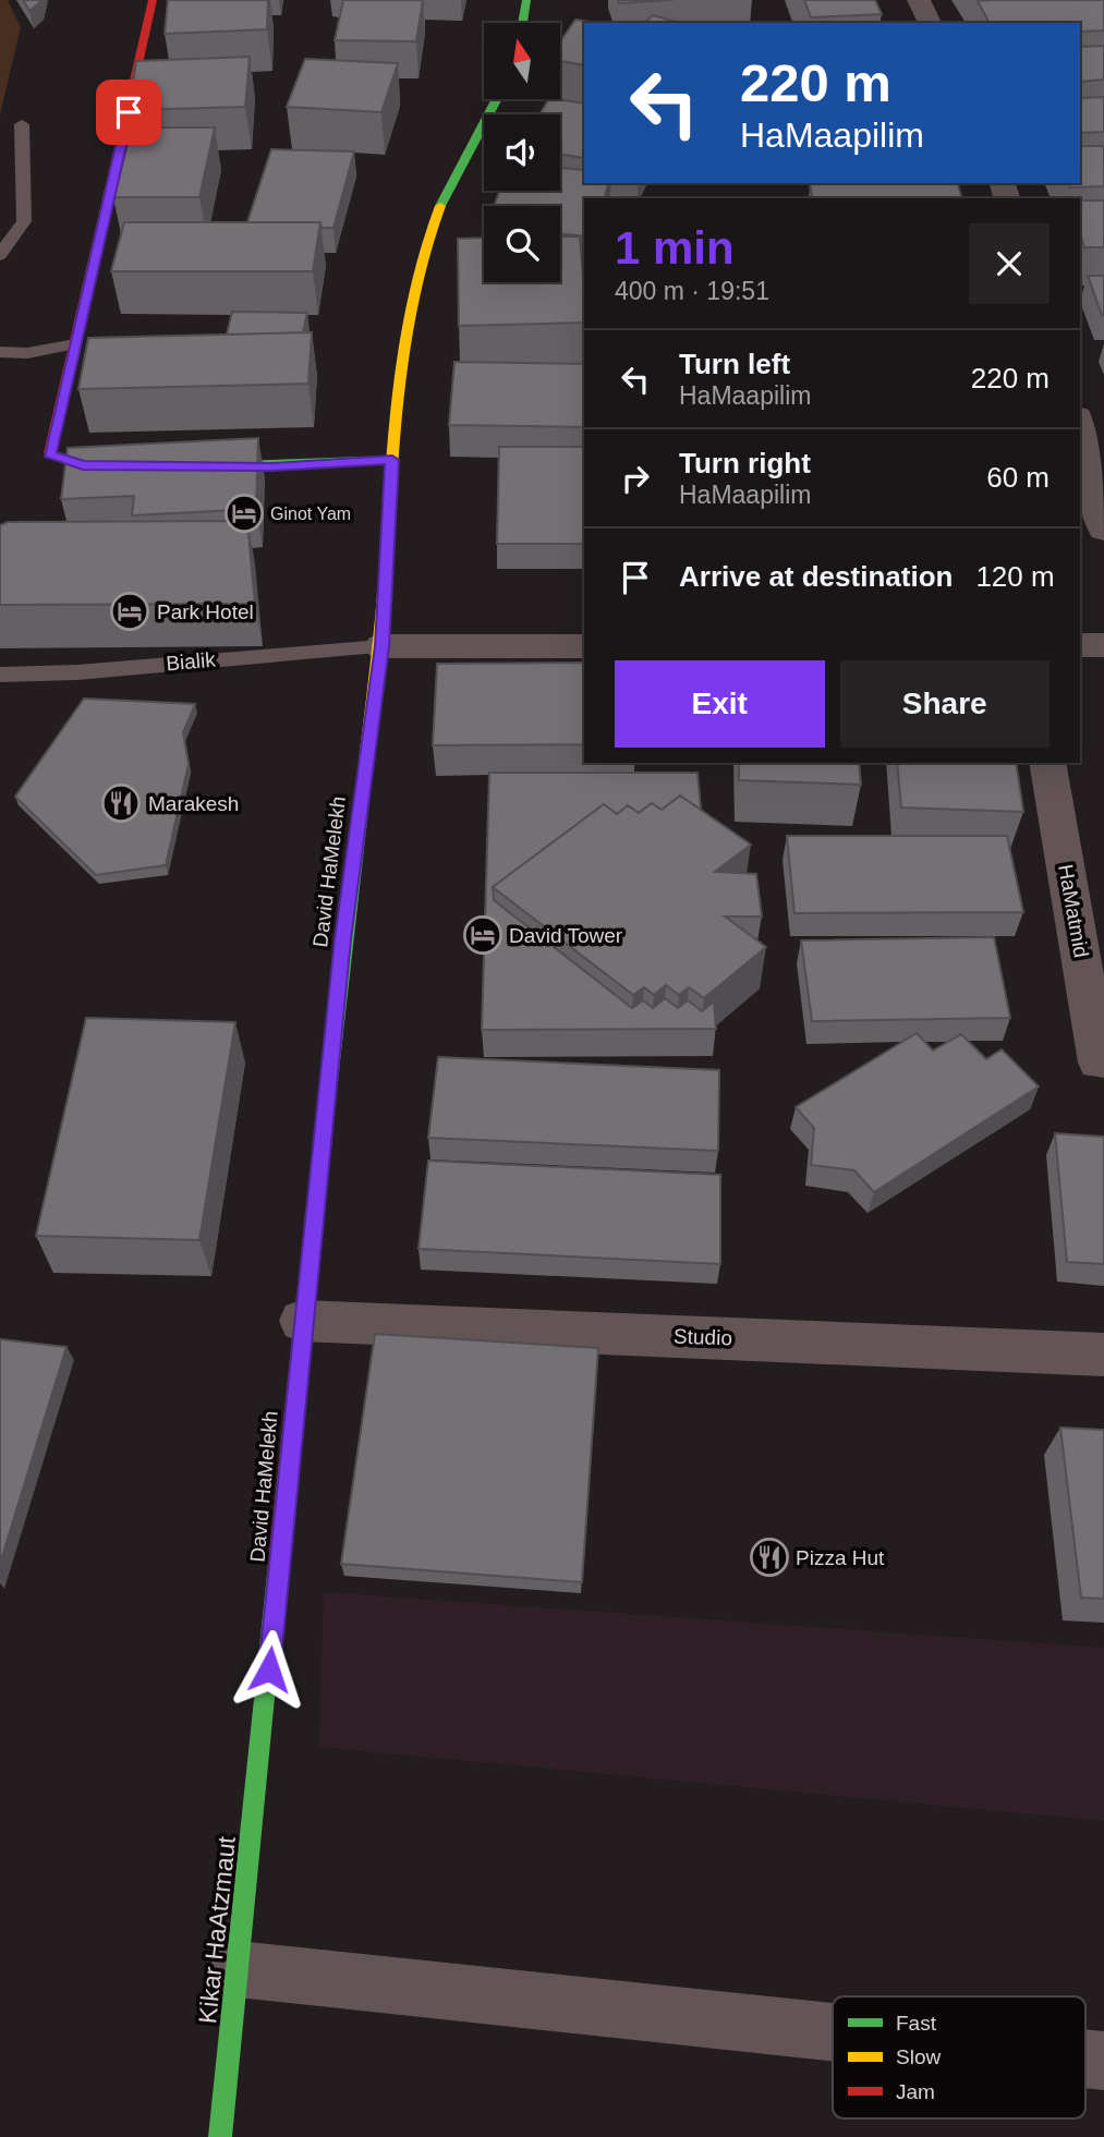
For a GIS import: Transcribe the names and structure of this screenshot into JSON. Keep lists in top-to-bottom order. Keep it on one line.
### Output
{"streets":{"street":["David HaMelekh","HaMatmid","Studio","Kikar HaAtzmaut"],"lane":["Bialik"]},"crossings":[["Bialik","David HaMelekh"],["David HaMelekh","Studio"],["David HaMelekh","Kikar HaAtzmaut"]],"places":{"hotel":["Ginot Yam","Park Hotel","David Tower"],"restaurant":["Marakesh","Pizza Hut"]},"legend":["Fast","Slow","Jam"],"north":"top","page":{"turn":["220 m","HaMaapilim"],"heading":["1 min","400 m · 19:51"],"list":[{"name":"Turn left","note":"HaMaapilim","value":"220 m"},{"name":"Turn right","note":"HaMaapilim","value":"60 m"},{"name":"Arrive at destination","value":"120 m"}],"buttons":["Exit","Share"]}}
